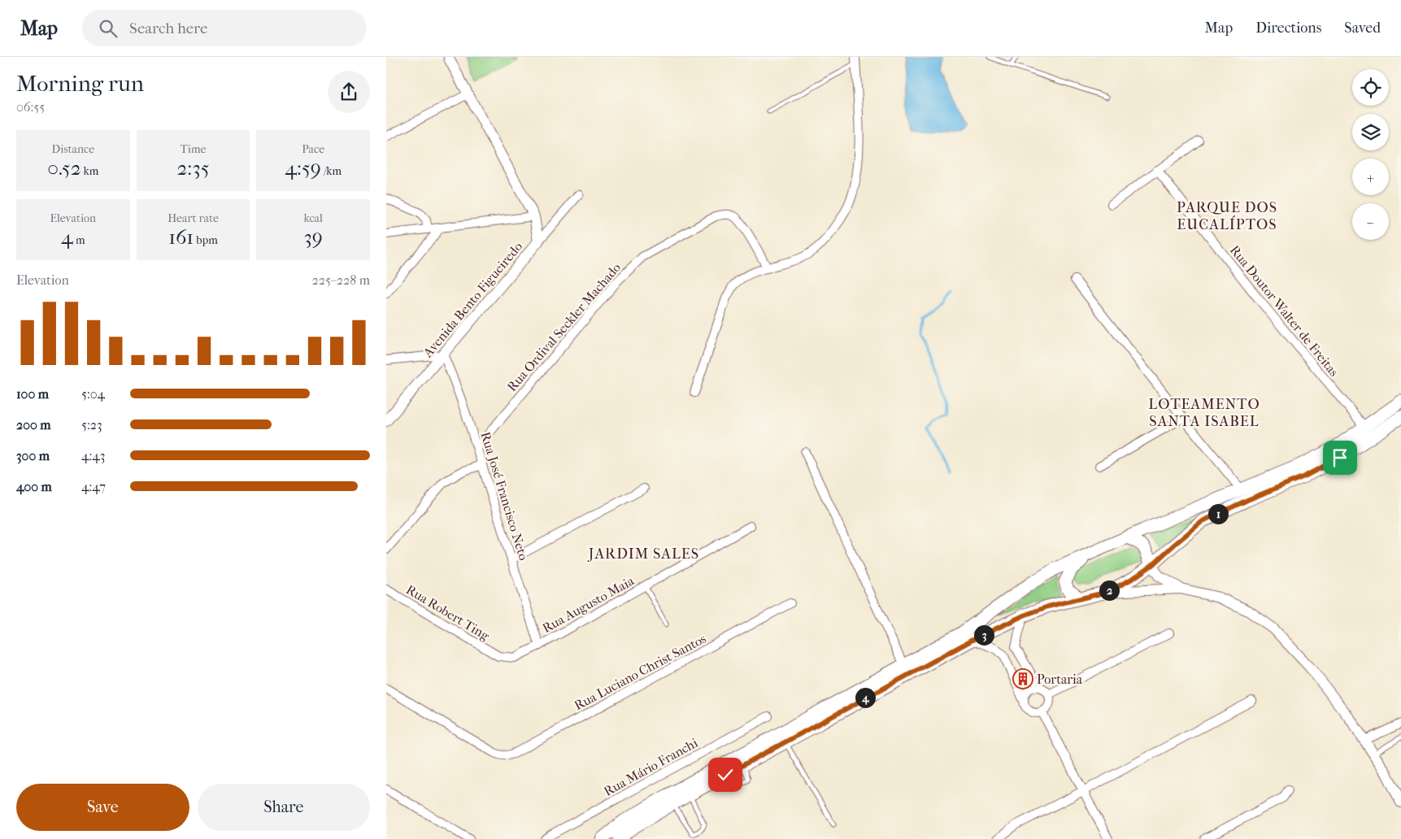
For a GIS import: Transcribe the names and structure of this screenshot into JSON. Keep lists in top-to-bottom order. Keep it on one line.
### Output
{"streets":{"street":["Avenida Bento Figueiredo","Rua Doutor Walter de Freitas","Rua Ordival Seckler Machado","Rua José Francisco Neto","Rua Augusto Maia","Rua Robert Ting","Rua Luciano Christ Santos","Rua Mário Franchi"]},"crossings":[["Avenida Bento Figueiredo","Rua José Francisco Neto"],["Rua Ordival Seckler Machado","Rua José Francisco Neto"],["Rua José Francisco Neto","Rua Augusto Maia"],["Rua Augusto Maia","Rua Robert Ting"]],"districts":["PARQUE DOS EUCALÍPTOS","LOTEAMENTO SANTA ISABEL","JARDIM SALES"],"places":{"building":["Portaria"]},"page":{"header":"Map","search":"Search here","nav":["Map","Directions","Saved"],"heading":["Morning run","06:55"],"map_buttons":["+","−"],"stats":[["Distance","0.52 km"],["Time","2:35"],["Pace","4:59 /km"],["Elevation","4 m"],["Heart rate","161 bpm"],["kcal","39"]],"chart":["Elevation","225–228 m"],"list":[{"name":"100 m","note":"5:04"},{"name":"200 m","note":"5:23"},{"name":"300 m","note":"4:43"},{"name":"400 m","note":"4:47"}],"pins":["1","2","3","4"],"buttons":["Save","Share"]}}
